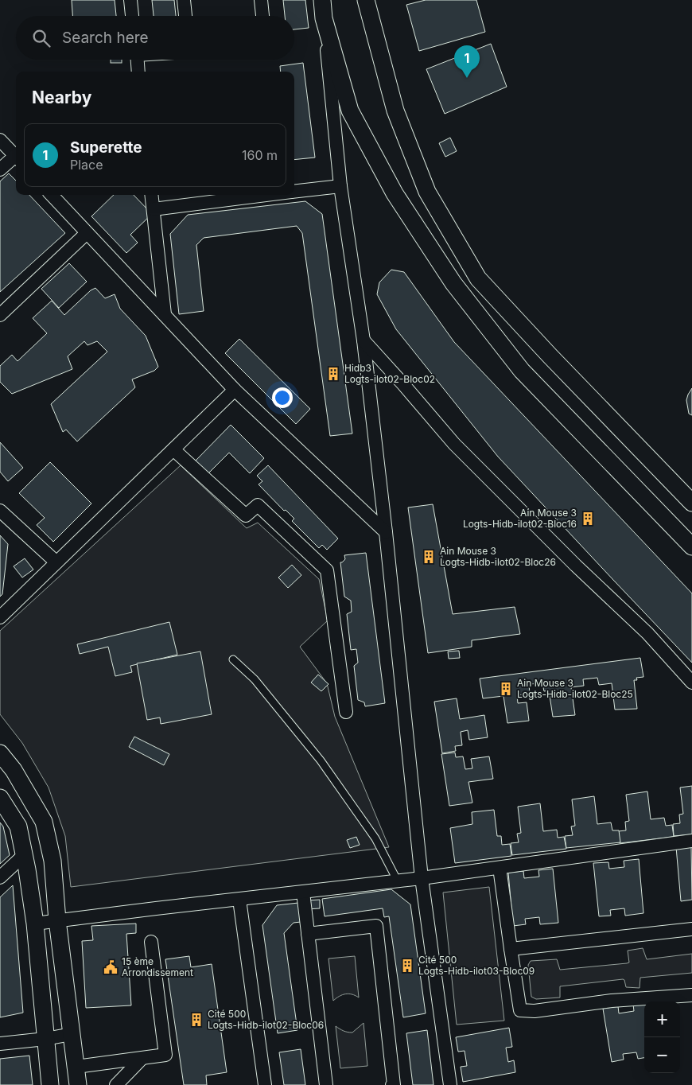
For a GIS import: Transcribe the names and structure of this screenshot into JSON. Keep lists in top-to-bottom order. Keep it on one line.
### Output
{"places":{"building":["Hidb3 Logts-ilot02-Bloc02","Ain Mouse 3 Logts-Hidb-ilot02-Bloc16","Ain Mouse 3 Logts-Hidb-ilot02-Bloc26","Ain Mouse 3 Logts-Hidb-ilot02-Bloc25","Cité 500 Logts-Hidb-ilot03-Bloc09","Cité 500 Logts-Hidb-ilot02-Bloc06"],"public building":["15 ème Arrondissement"]},"page":{"search":"Search here","pins":"1","heading":"Nearby","list":[{"mark":"1","name":"Superette","note":"Place","value":"160 m"}],"map_buttons":["+","−"]}}
